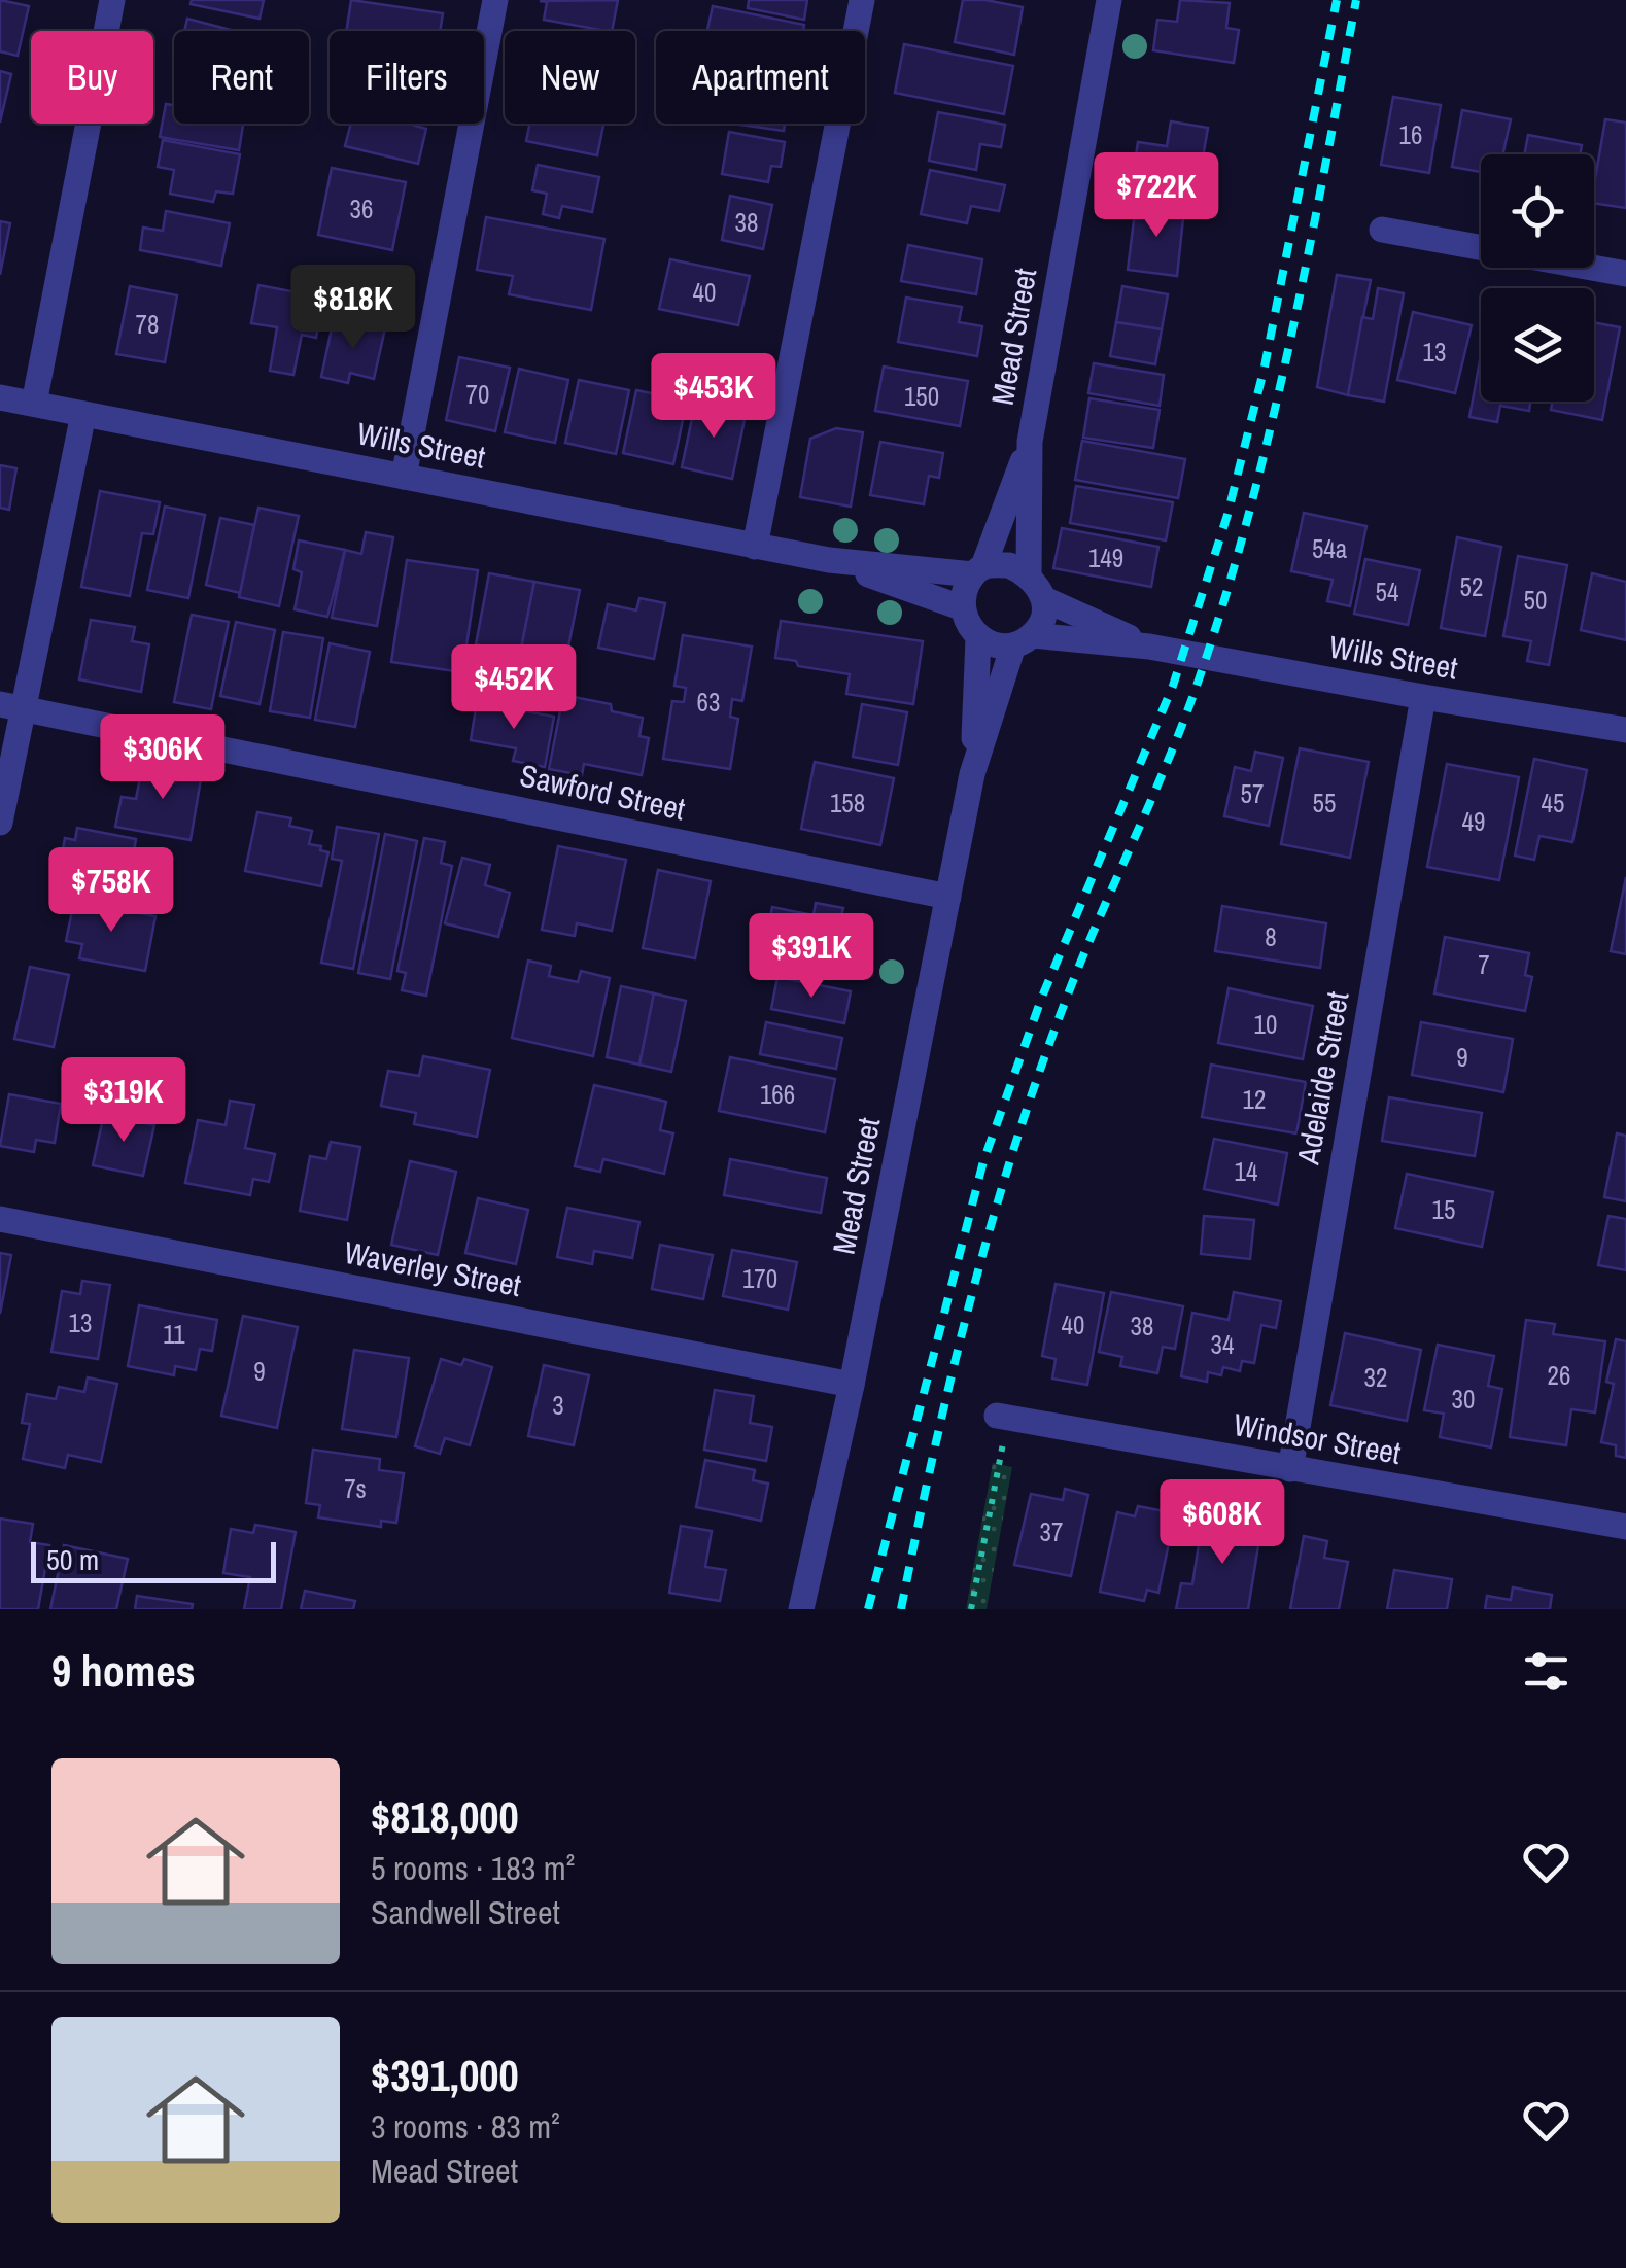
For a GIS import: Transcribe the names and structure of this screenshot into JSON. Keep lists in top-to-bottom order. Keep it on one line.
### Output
{"streets":{"street":["Mead Street","Wills Street","Sawford Street","Adelaide Street","Waverley Street","Windsor Street"]},"crossings":[["Mead Street","Wills Street"],["Mead Street","Sawford Street"],["Mead Street","Waverley Street"],["Wills Street","Adelaide Street"],["Adelaide Street","Windsor Street"]],"house_numbers":["16","36","38","40","78","13","70","150","54a","149","52","54","50","63","57","158","55","45","49","8","7","10","9","166","12","14","15","170","13","40","38","11","34","9","26","32","30","3","7s","37"],"scale_bar":"50 m","page":{"chip":["Buy","Rent","Filters","New","Apartment"],"price":["$722K","$818K","$453K","$452K","$306K","$758K","$391K","$319K","$608K"],"scale":"50 m","heading":"9 homes","list":[{"name":"$818,000","note":"5 rooms · 183 m² · Sandwell Street"},{"name":"$391,000","note":"3 rooms · 83 m² · Mead Street"}]}}
